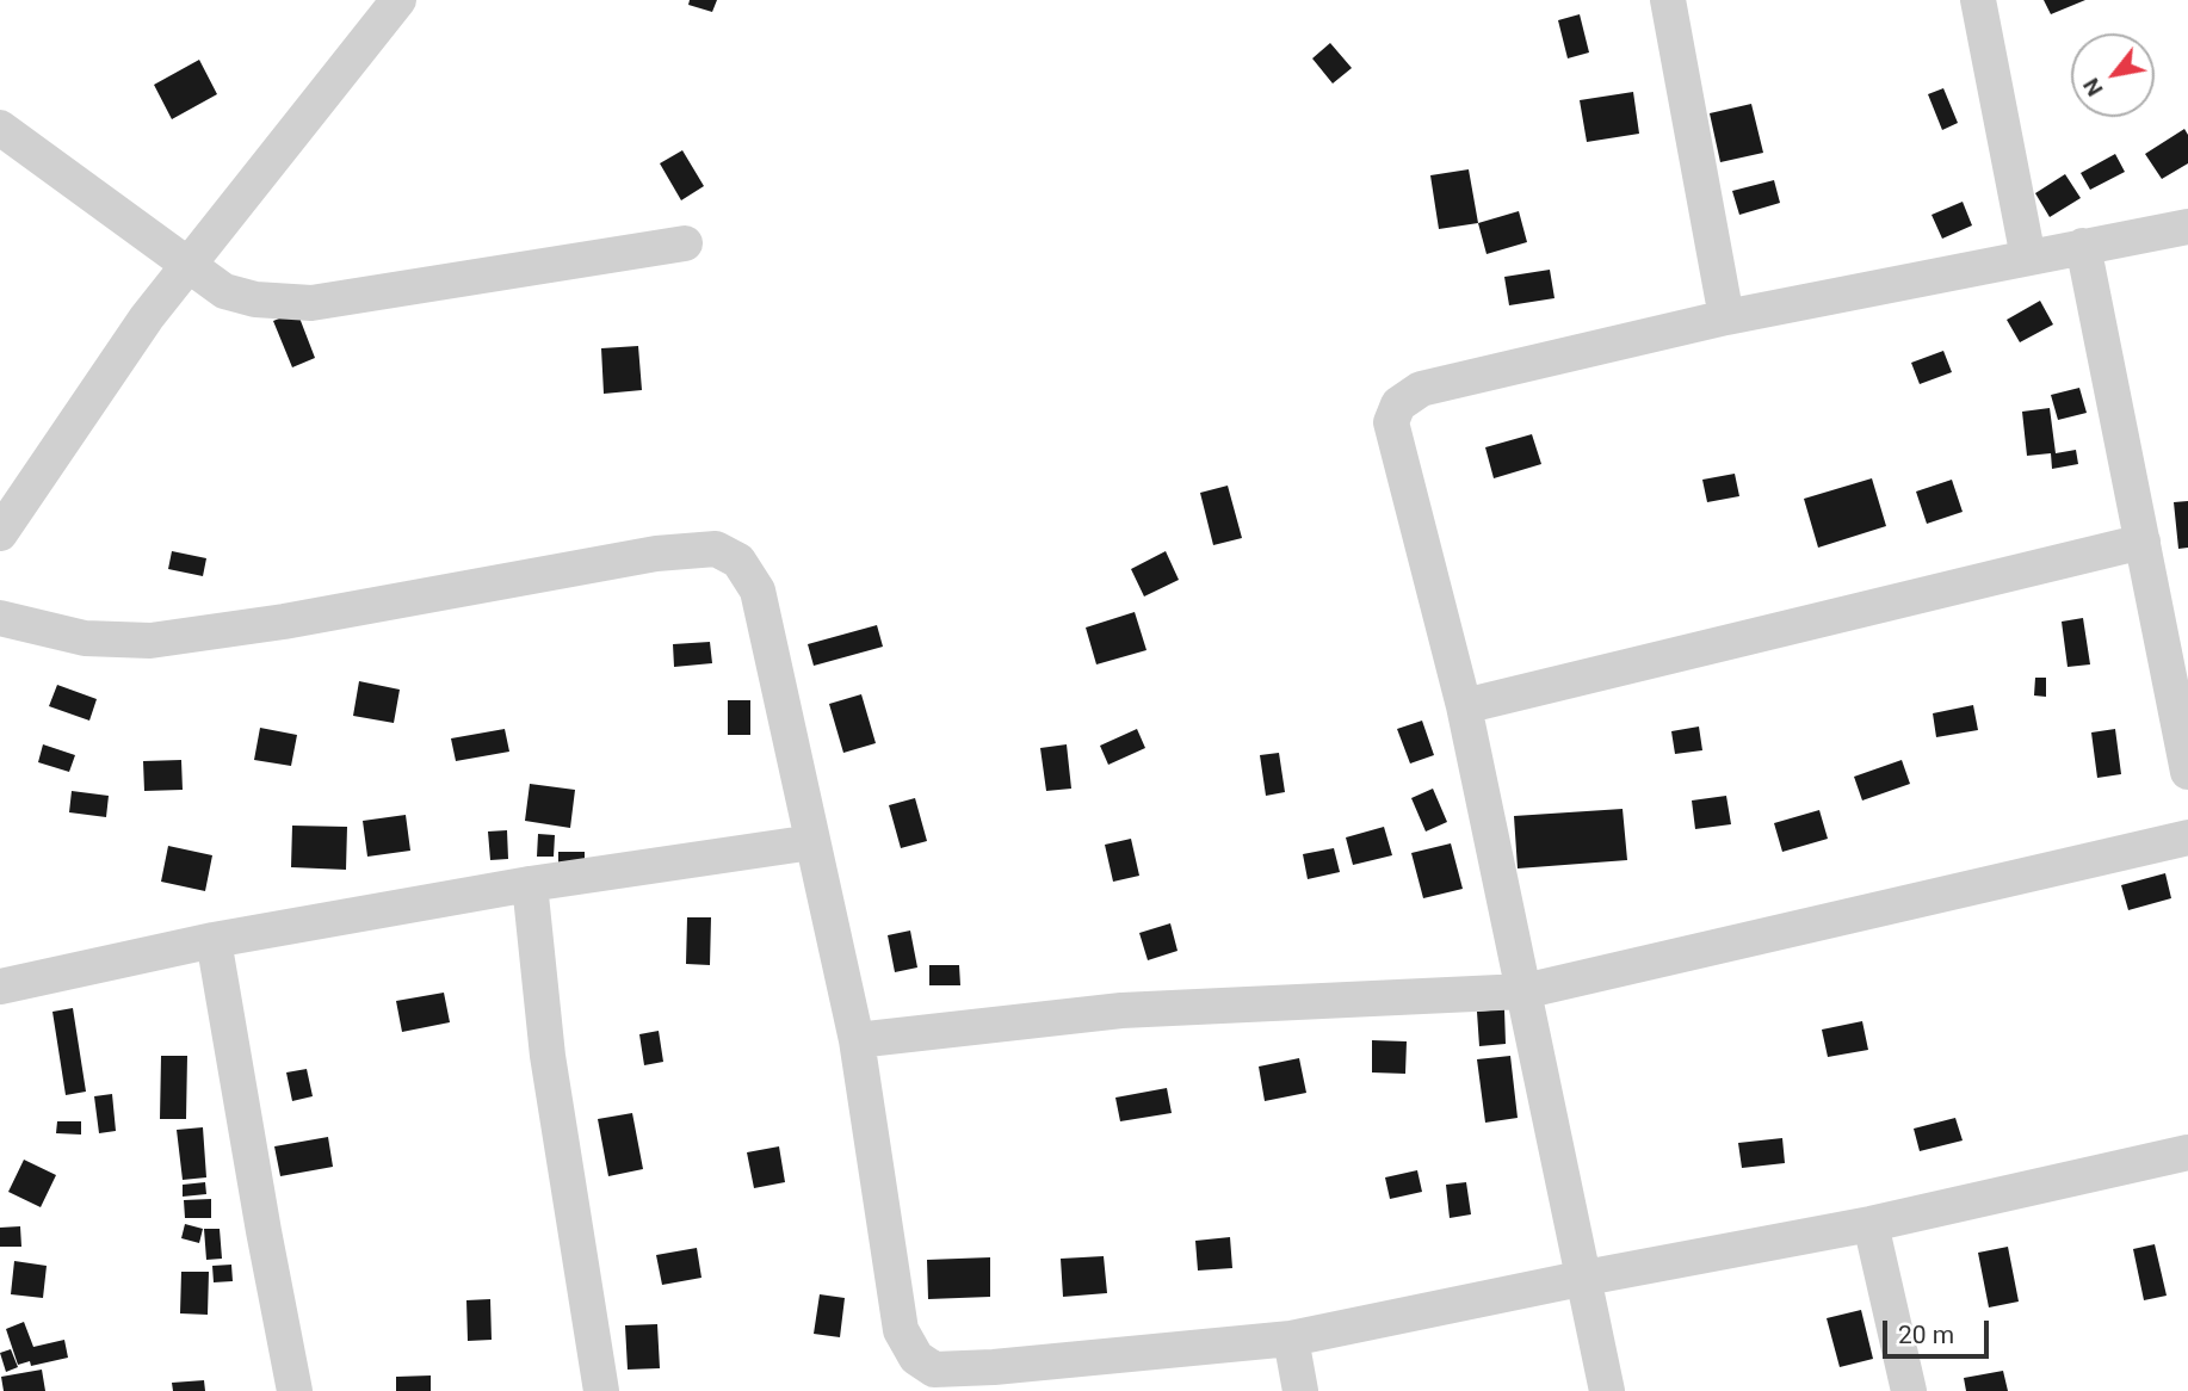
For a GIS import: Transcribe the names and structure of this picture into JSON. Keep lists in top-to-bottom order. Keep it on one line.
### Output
{"scale_bar":"20 m","north":"bottom left"}
